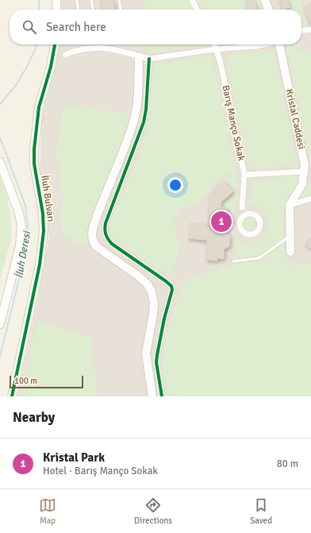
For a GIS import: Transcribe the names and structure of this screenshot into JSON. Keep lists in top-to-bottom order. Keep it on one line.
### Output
{"streets":{"street":["Kristal Caddesi","Barış Manço Sokak","İluh Bulvarı"]},"water":["İluh Deresi"],"scale_bar":"100 m","page":{"search":"Search here","pins":"1","scale":"100 m","heading":"Nearby","list":[{"mark":"1","name":"Kristal Park","note":"Hotel · Barış Manço Sokak","value":"80 m"}],"nav":["Map","Directions","Saved"]}}
